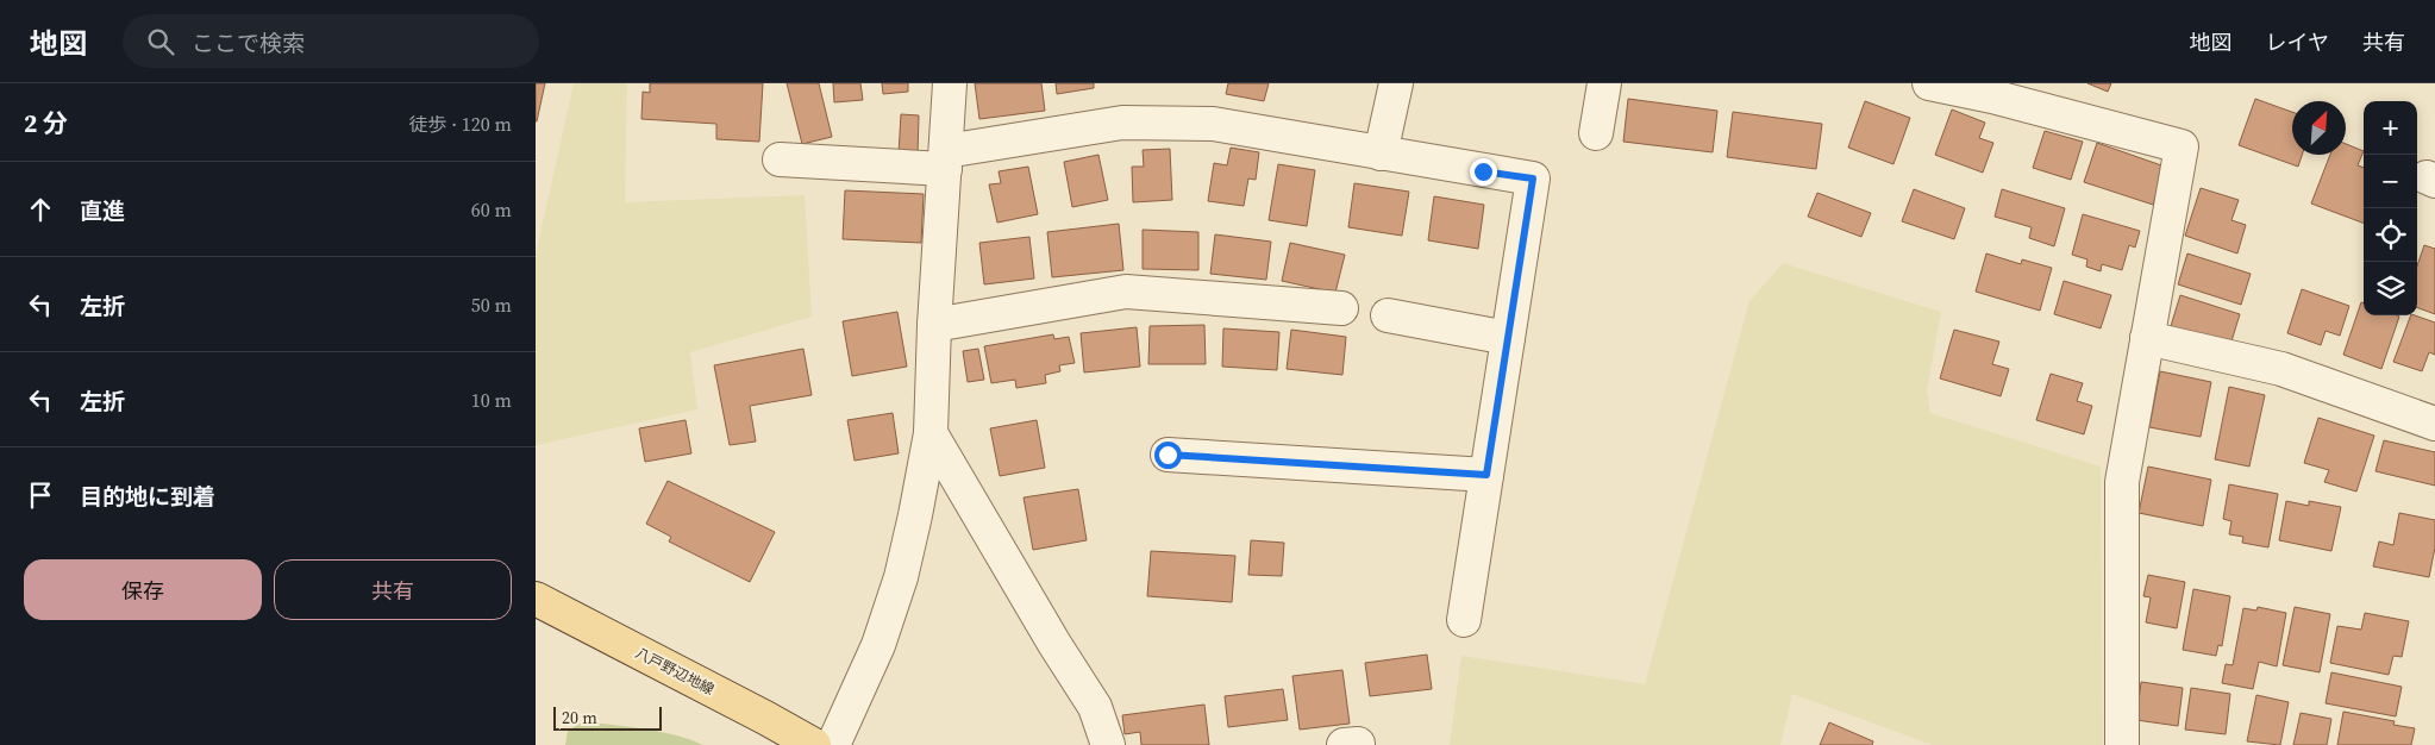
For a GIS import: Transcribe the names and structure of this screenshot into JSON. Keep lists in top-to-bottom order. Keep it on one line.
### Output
{"streets":{"main road":["八戸野辺地線"]},"scale_bar":"20 m","north":"top right","page":{"header":"地図","search":"ここで検索","nav":["地図","レイヤ","共有"],"heading":["2 分","徒歩 · 120 m"],"map_buttons":["+","−"],"list":[["直進","60 m"],["左折","50 m"],["左折","10 m"],"目的地に到着"],"buttons":["保存","共有"],"scale":"20 m"}}
